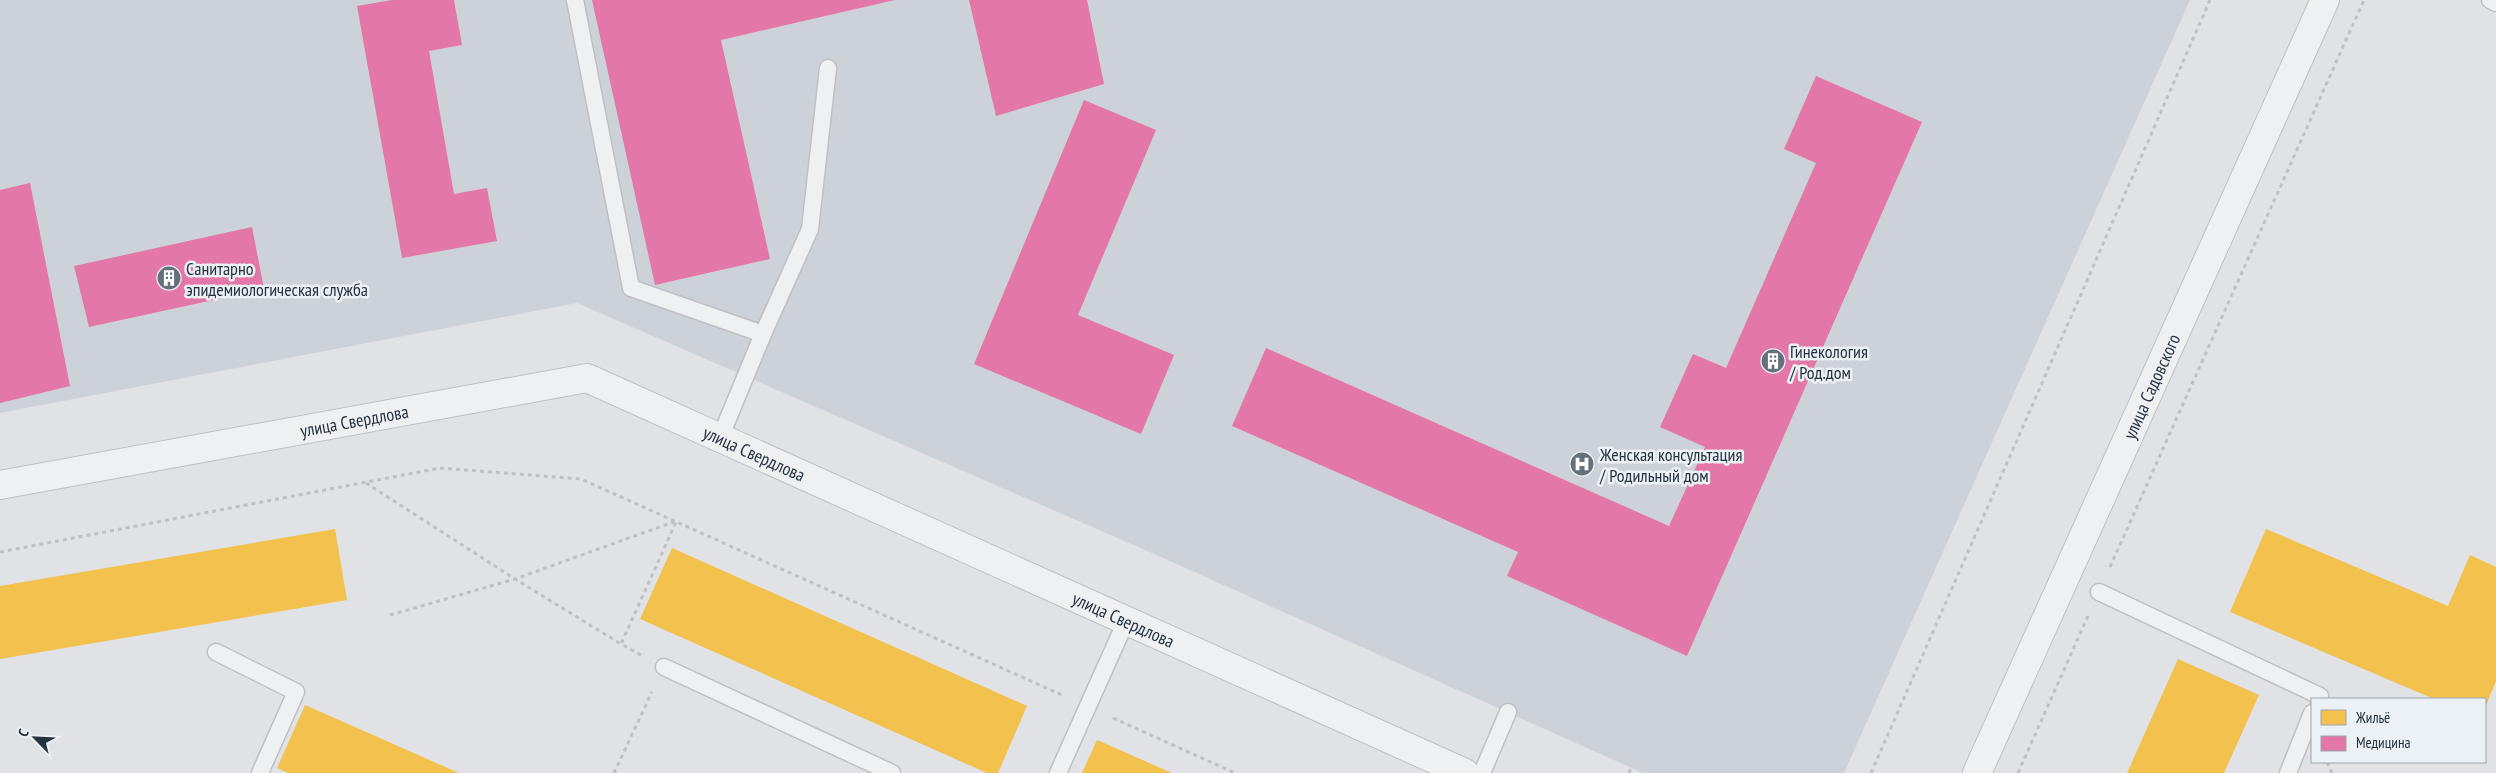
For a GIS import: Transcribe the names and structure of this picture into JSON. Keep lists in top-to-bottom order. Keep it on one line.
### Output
{"streets":{"street":["улица Садовского","улица Свердлова"]},"places":{"building":["Санитарно эпидемиологическая служба","Гинекология / Род.дом"],"hospital":["Женская консультация / Родильный дом"]},"legend":["Жильё","Медицина"],"north":"top left"}
